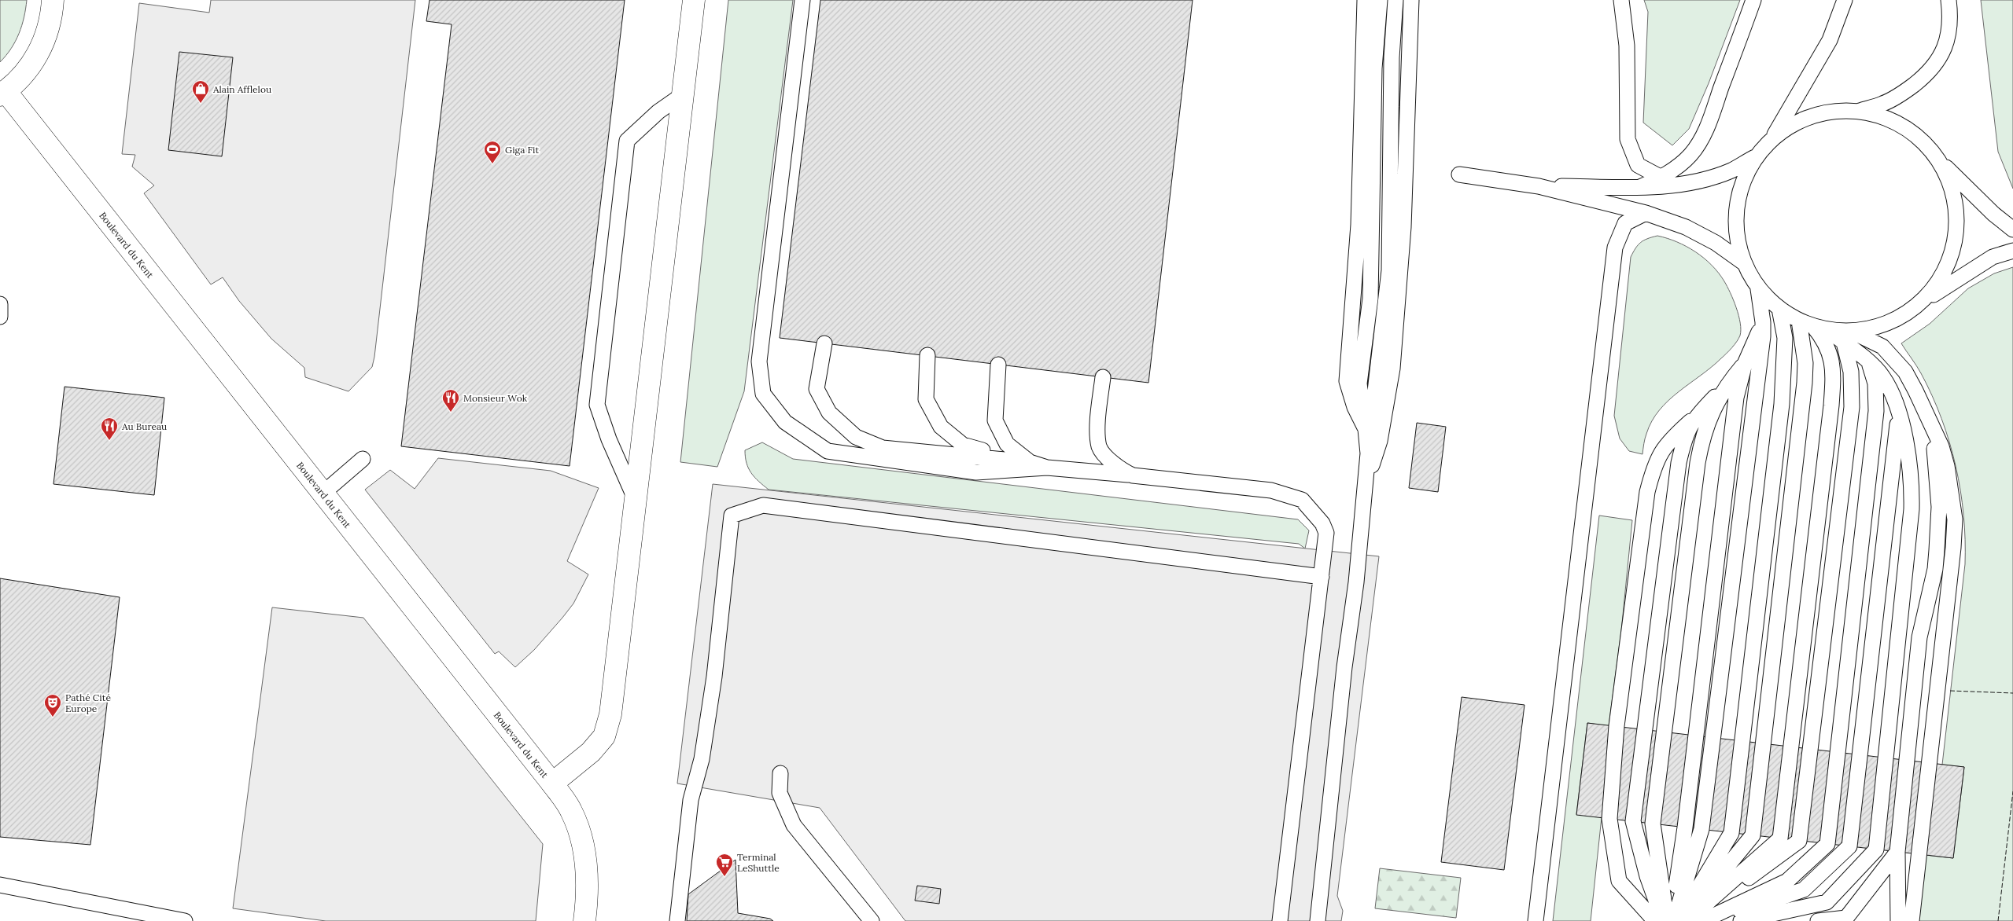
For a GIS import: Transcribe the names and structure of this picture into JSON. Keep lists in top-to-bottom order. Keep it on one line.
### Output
{"streets":{"street":["Boulevard du Kent"]},"places":{"shop":["Alain Afflelou"],"sports":["Giga Fit"],"restaurant":["Monsieur Wok","Au Bureau"],"theatre":["Pathé Cité Europe"],"supermarket":["Terminal LeShuttle"]}}
